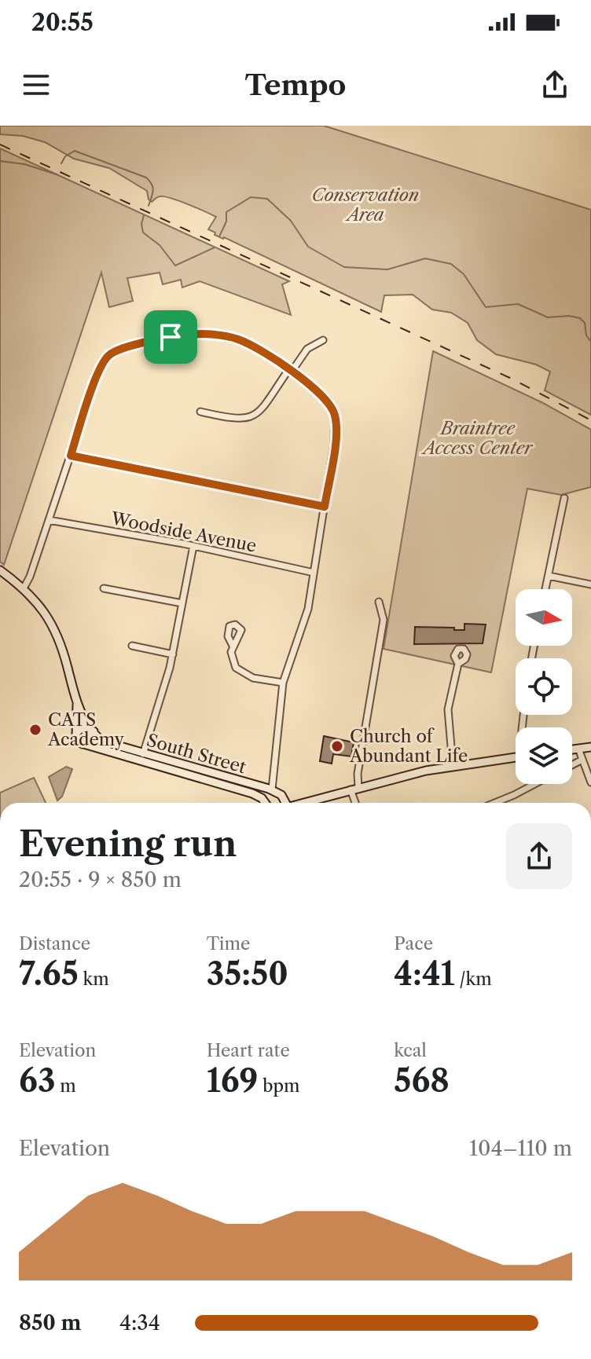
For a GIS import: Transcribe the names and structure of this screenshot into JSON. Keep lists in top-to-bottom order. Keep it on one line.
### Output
{"streets":{"main road":["South Street"],"street":["Woodside Avenue"]},"parks":["Conservation Area","Braintree Access Center"],"places":["CATS Academy","Church of Abundant Life"],"north":"right","page":{"status":"20:55","header":"Tempo","heading":["Evening run","20:55 · 9 × 850 m"],"stats":[["Distance","7.65 km"],["Time","35:50"],["Pace","4:41 /km"],["Elevation","63 m"],["Heart rate","169 bpm"],["kcal","568"]],"chart":["Elevation","104–110 m"],"list":[{"name":"850 m","note":"4:34"}]}}
